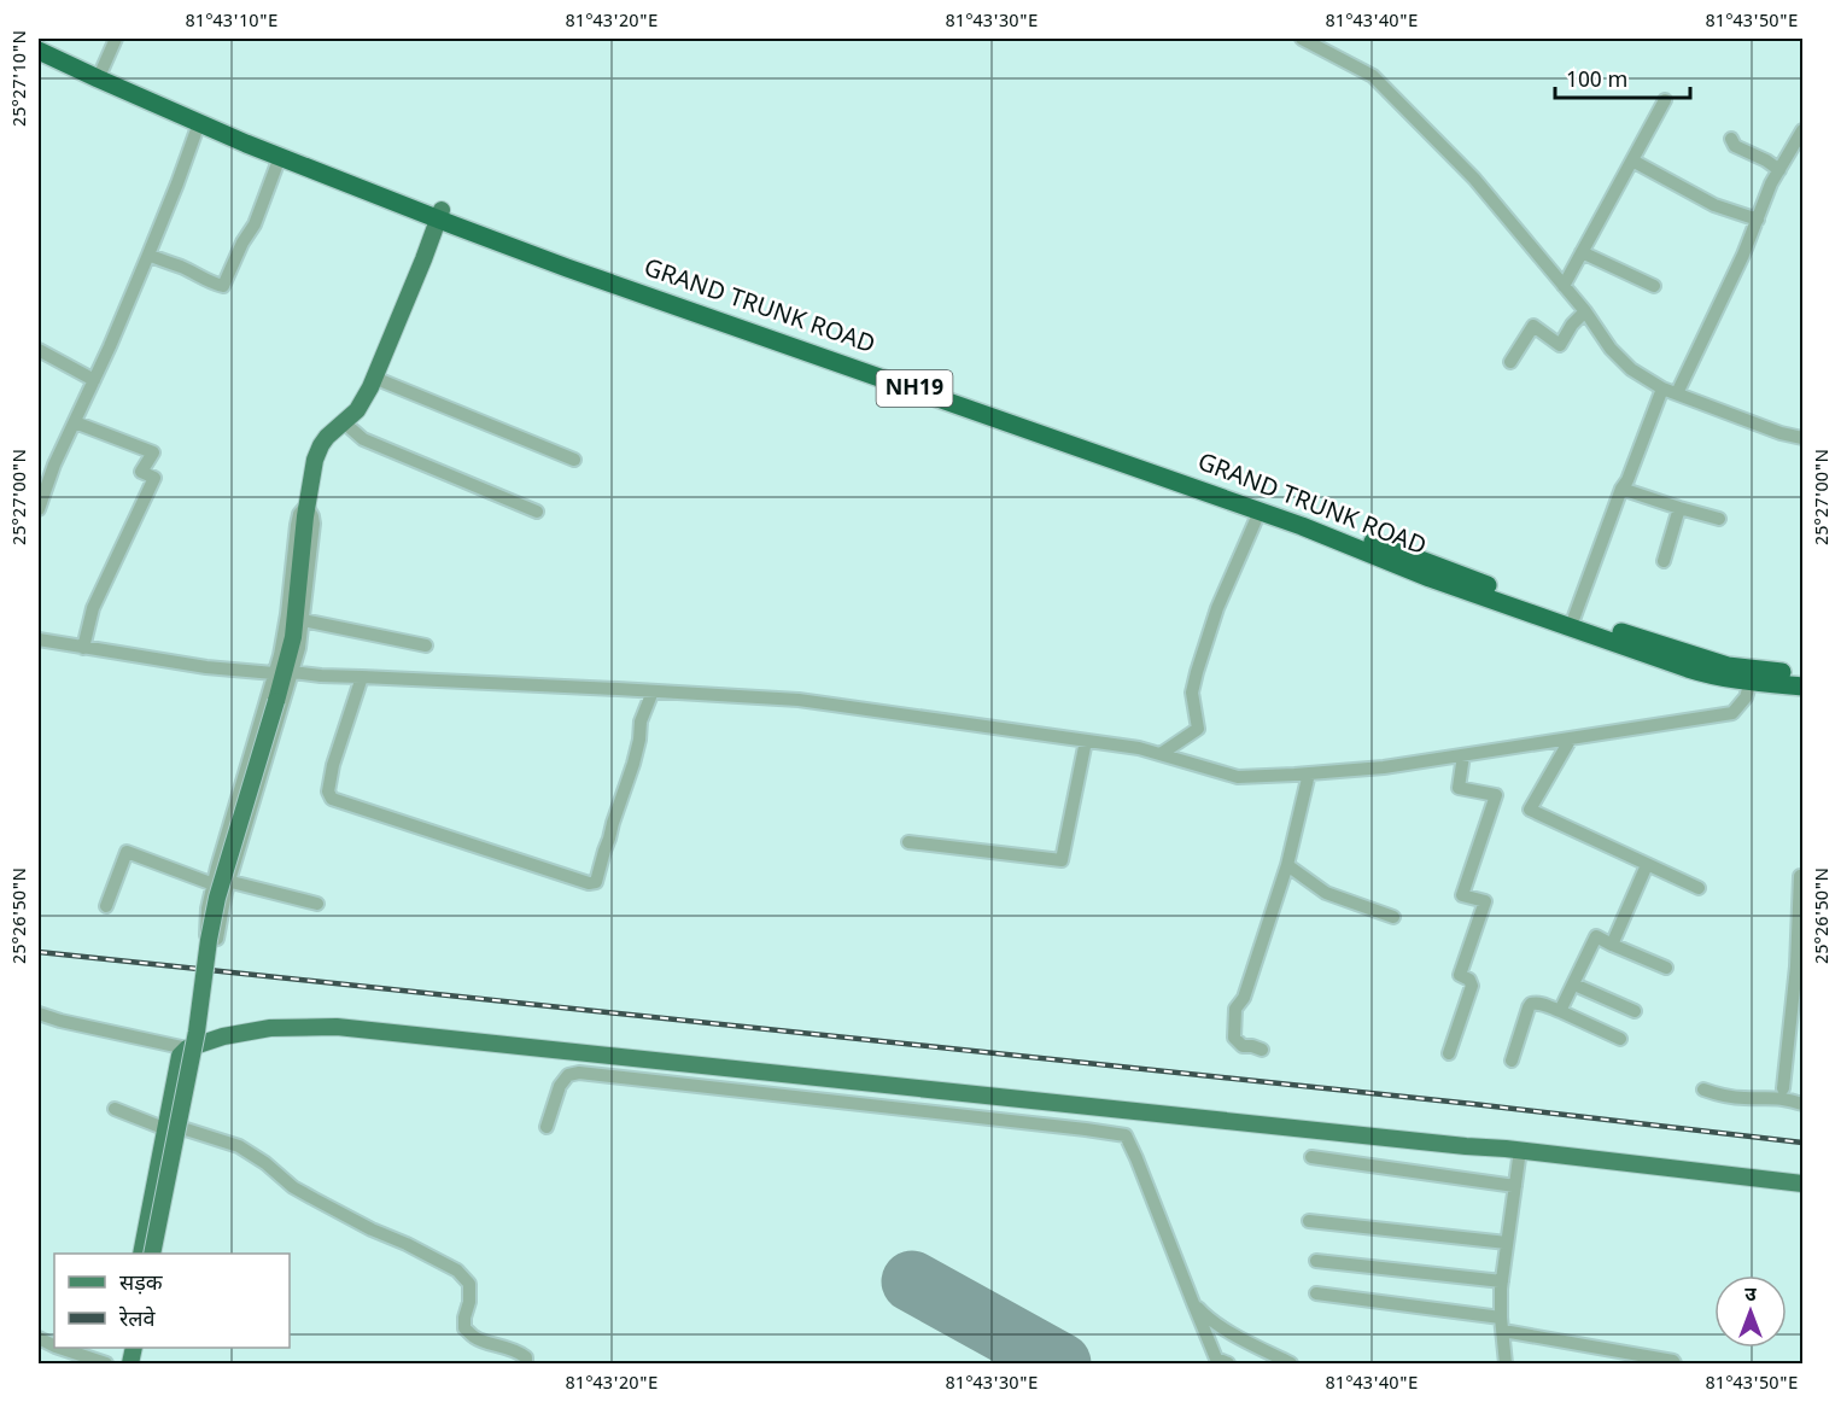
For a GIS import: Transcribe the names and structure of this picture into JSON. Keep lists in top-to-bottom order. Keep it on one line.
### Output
{"streets":{"highway":["GRAND TRUNK ROAD","NH19"]},"legend":["सड़क","रेलवे"],"scale_bar":"100 m","north":"top","coordinates":["81°43'10\"E","81°43'20\"E","81°43'30\"E","81°43'40\"E","81°43'50\"E","25°27'10\"N","25°27'00\"N","25°26'50\"N"]}
